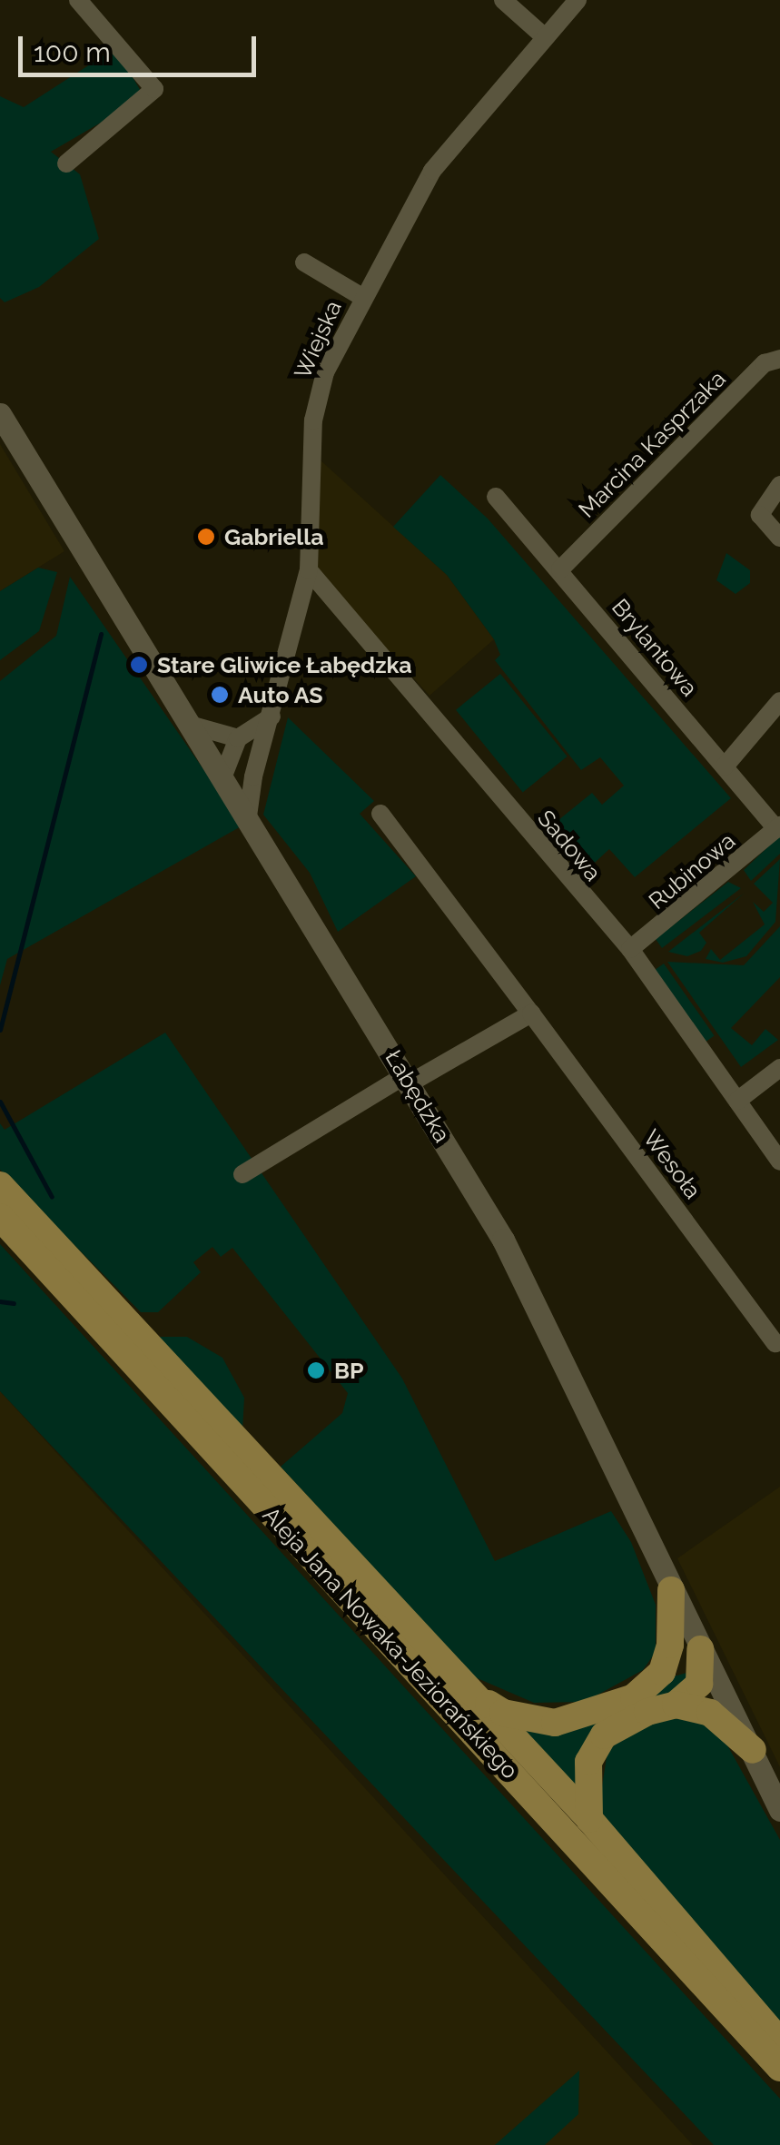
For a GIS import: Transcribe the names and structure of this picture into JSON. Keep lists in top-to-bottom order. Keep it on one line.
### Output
{"streets":{"main road":["Aleja Jana Nowaka-Jeziorańskiego"],"street":["Wiejska","Marcina Kasprzaka","Brylantowa","Sadowa","Rubinowa","Łabędzka","Wesoła"]},"crossings":[["Wiejska","Sadowa"],["Wiejska","Łabędzka"],["Marcina Kasprzaka","Brylantowa"],["Brylantowa","Rubinowa"],["Sadowa","Rubinowa"]],"places":["Gabriella","Stare Gliwice Łabędzka","Auto AS","BP"],"scale_bar":"100 m"}
